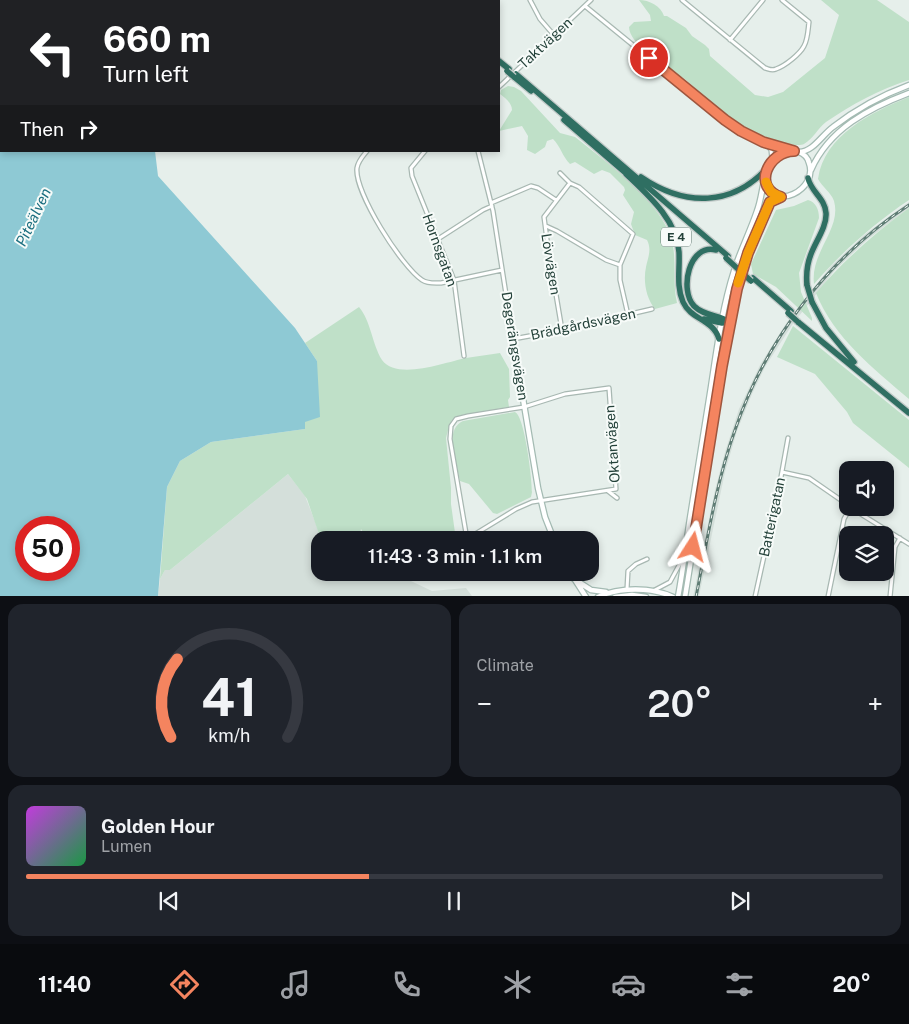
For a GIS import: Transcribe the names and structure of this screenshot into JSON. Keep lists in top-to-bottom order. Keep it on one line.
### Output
{"streets":{"highway":["E 4"],"main road":["Degerängsvägen"],"street":["Taktvägen","Hornsgatan","Lövvägen","Brädgårdsvägen","Oktanvägen","Batterigatan"]},"crossings":[["Lövvägen","Brädgårdsvägen"],["Brädgårdsvägen","Degerängsvägen"],["Degerängsvägen","Oktanvägen"]],"water":["Piteälven"],"page":{"turn":["660 m","Turn left"],"then":"Then","limit":"50","trip":"11:43 · 3 min · 1.1 km","tile":"Climate","heat":["−","20°","+"],"song":["Golden Hour","Lumen"],"tabs":["11:40","20°"],"gauge":["41","km/h"]}}
